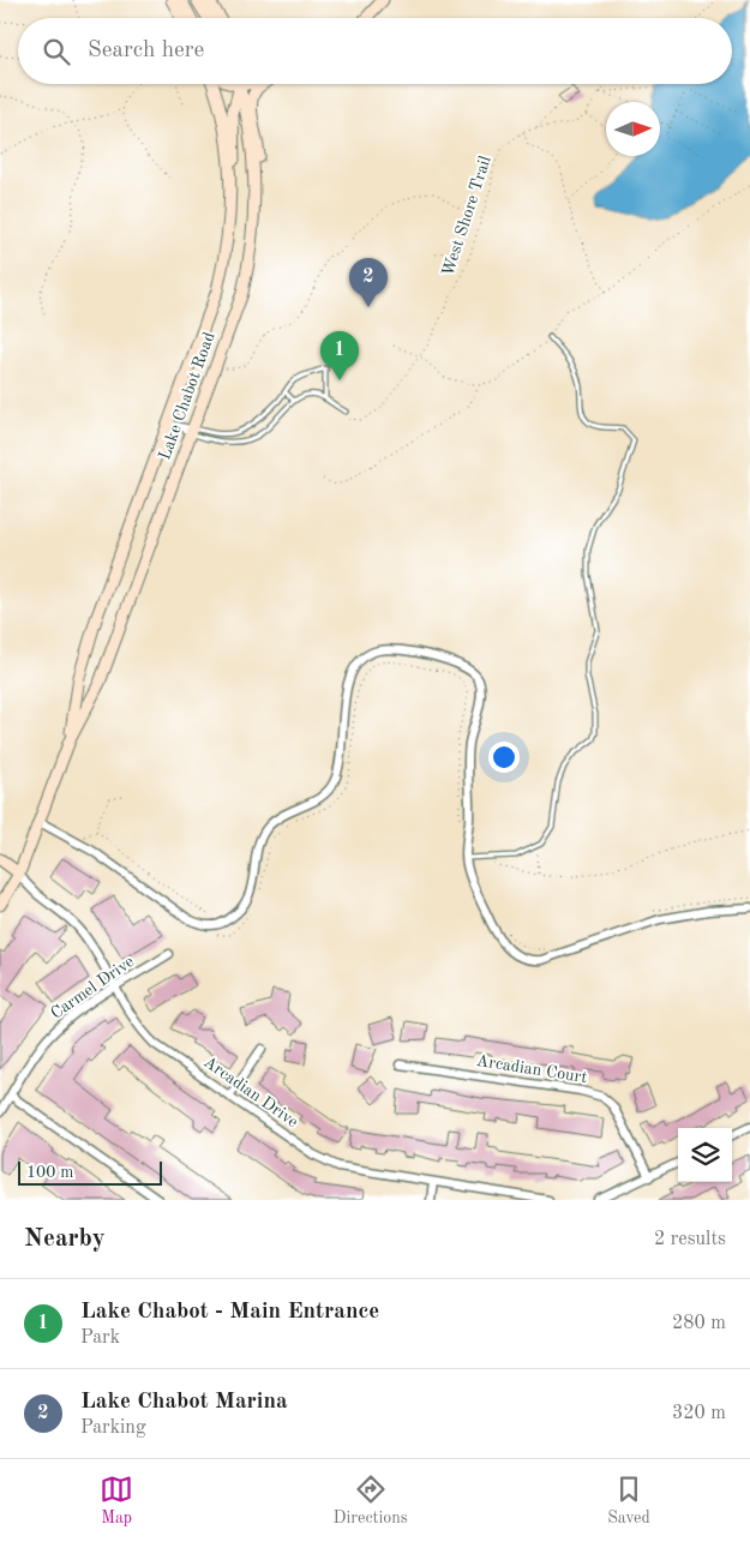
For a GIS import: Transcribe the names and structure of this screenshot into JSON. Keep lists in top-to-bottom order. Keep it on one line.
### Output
{"streets":{"main road":["Lake Chabot Road"],"street":["Carmel Drive","Arcadian Court","Arcadian Drive"],"path":["West Shore Trail"]},"crossings":[["Lake Chabot Road","Arcadian Drive"],["Carmel Drive","Arcadian Drive"]],"scale_bar":"100 m","north":"right","page":{"search":"Search here","pins":["2","1"],"scale":"100 m","heading":["Nearby","2 results"],"list":[{"mark":"1","name":"Lake Chabot - Main Entrance","note":"Park","value":"280 m"},{"mark":"2","name":"Lake Chabot Marina","note":"Parking","value":"320 m"}],"nav":["Map","Directions","Saved"]}}
